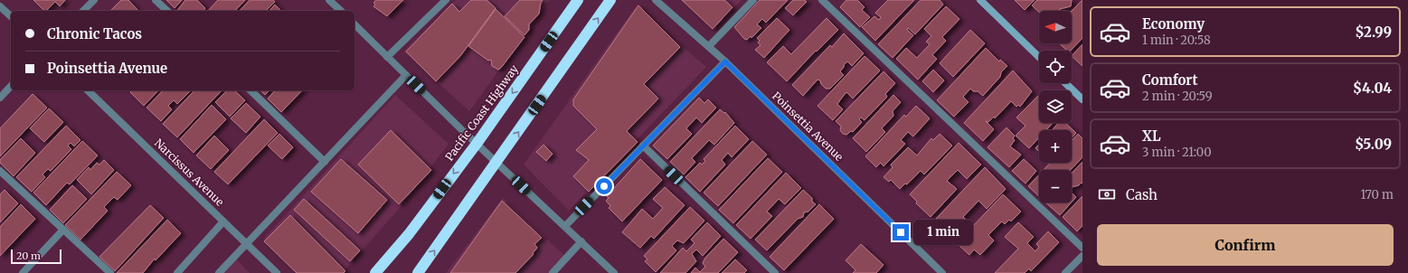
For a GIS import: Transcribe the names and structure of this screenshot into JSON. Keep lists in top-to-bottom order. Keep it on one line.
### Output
{"streets":{"highway":["Pacific Coast Highway"],"street":["Poinsettia Avenue","Narcissus Avenue"]},"scale_bar":"20 m","north":"left","page":{"list":[{"name":"Economy","note":"1 min · 20:58","value":"$2.99"},{"name":"Comfort","note":"2 min · 20:59","value":"$4.04"},{"name":"XL","note":"3 min · 21:00","value":"$5.09"}],"map_buttons":["+","−"],"banner":["Chronic Tacos","Poinsettia Avenue"],"pay":["Cash","170 m"],"buttons":"Confirm","bubble":"1 min","scale":"20 m"}}
